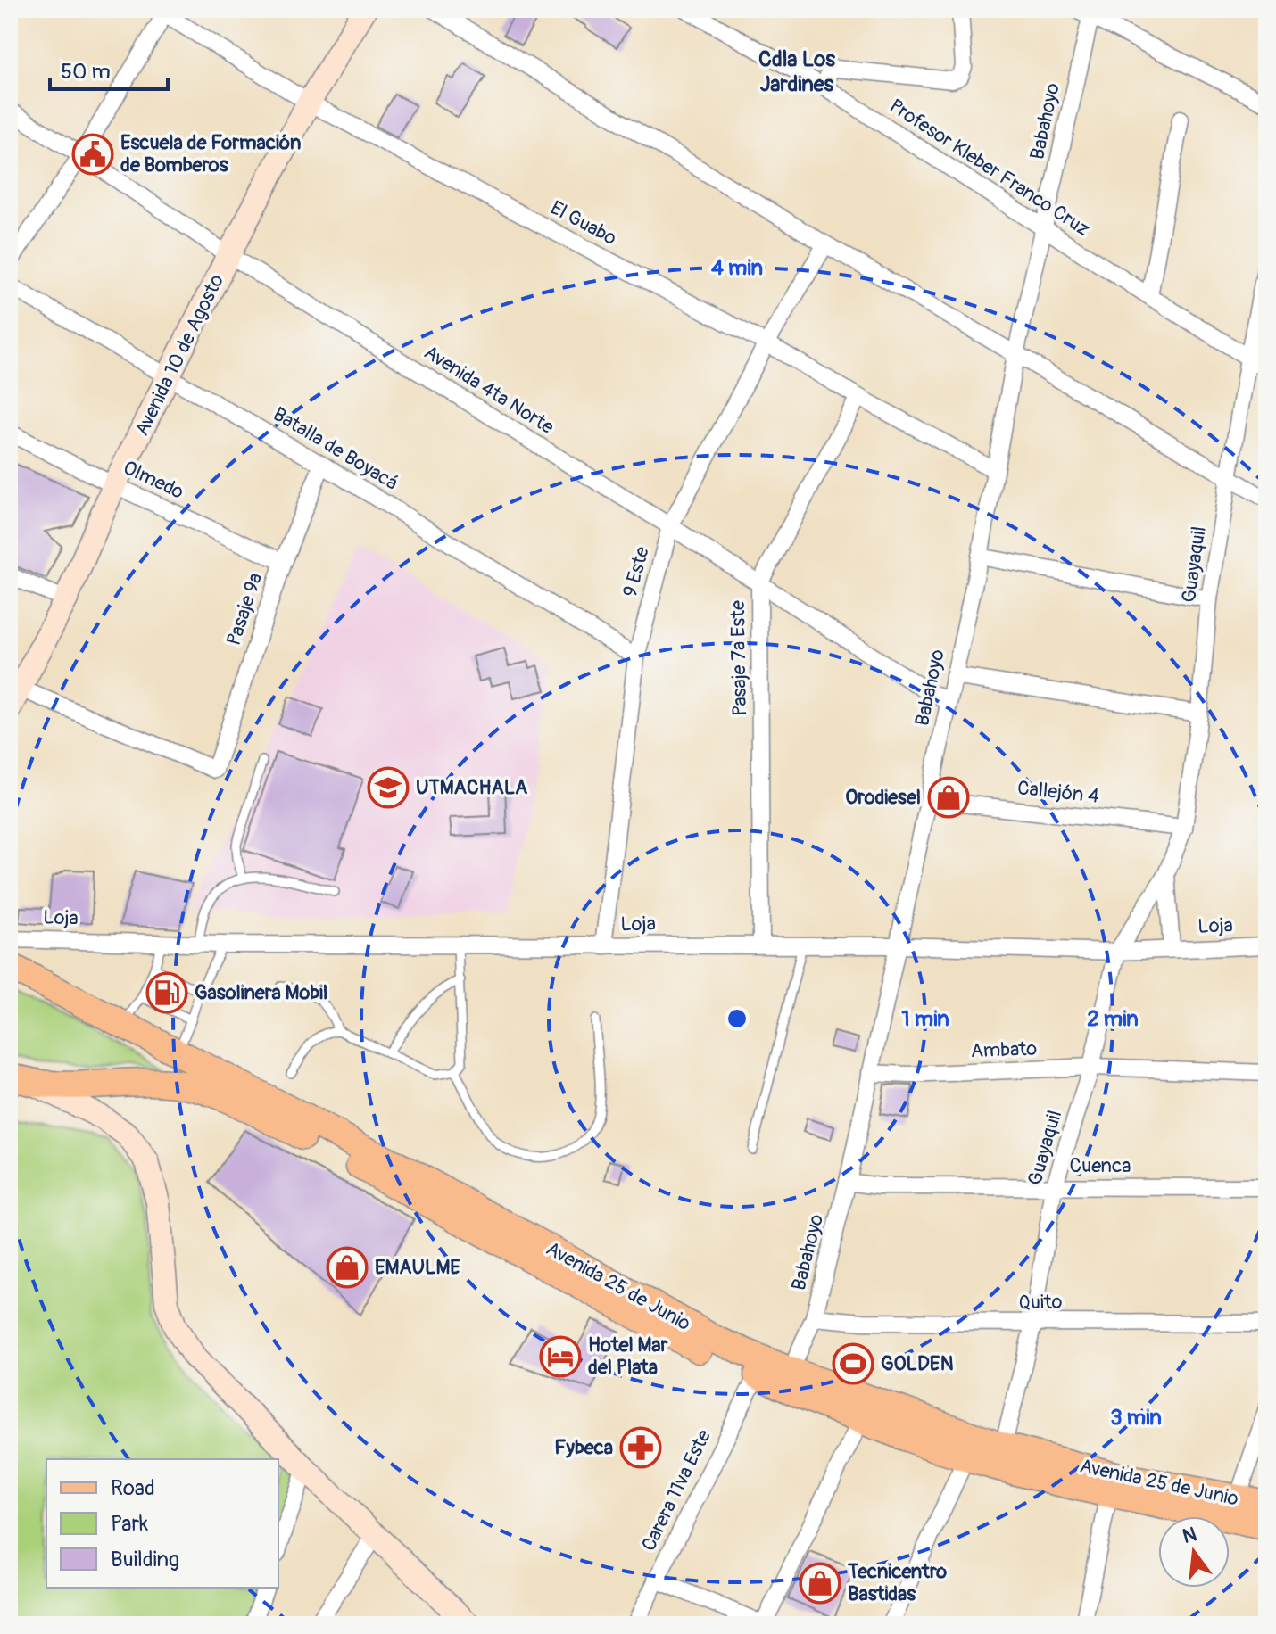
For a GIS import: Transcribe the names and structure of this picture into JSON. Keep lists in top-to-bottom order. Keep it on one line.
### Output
{"streets":{"main road":["Avenida 25 de Junio"],"street":["Babahoyo","Profesor Kleber Franco Cruz","El Guabo","Avenida 10 de Agosto","Avenida 4ta Norte","Batalla de Boyacá","Olmedo","Guayaquil","9 Este","Pasaje 9a","Pasaje 7a Este","Callejón 4","Loja","Ambato","Cuenca","Quito","Carera 11va Este"]},"crossings":[["Babahoyo","Profesor Kleber Franco Cruz"],["Babahoyo","El Guabo"],["Babahoyo","Avenida 4ta Norte"],["Babahoyo","Callejón 4"],["Babahoyo","Loja"],["Babahoyo","Ambato"],["Babahoyo","Cuenca"],["Babahoyo","Avenida 25 de Junio"],["Babahoyo","Quito"],["Profesor Kleber Franco Cruz","Guayaquil"],["El Guabo","Avenida 10 de Agosto"],["El Guabo","9 Este"],["El Guabo","Pasaje 7a Este"],["Avenida 10 de Agosto","Avenida 4ta Norte"],["Avenida 10 de Agosto","Batalla de Boyacá"],["Avenida 10 de Agosto","Olmedo"],["Avenida 10 de Agosto","Pasaje 9a"],["Avenida 4ta Norte","9 Este"],["Avenida 4ta Norte","Pasaje 7a Este"],["Batalla de Boyacá","9 Este"],["Batalla de Boyacá","Pasaje 9a"],["Olmedo","Pasaje 9a"],["Guayaquil","Callejón 4"],["Guayaquil","Loja"],["Guayaquil","Ambato"],["Guayaquil","Cuenca"],["Guayaquil","Avenida 25 de Junio"],["Guayaquil","Quito"],["9 Este","Loja"],["Pasaje 7a Este","Loja"],["Avenida 25 de Junio","Carera 11va Este"]],"districts":["Cdla Los Jardines"],"places":{"public building":["Escuela de Formación de Bomberos"],"school or university":["UTMACHALA"],"shop":["Orodiesel","EMAULME","Tecnicentro Bastidas"],"fuel station":["Gasolinera Mobil"],"hotel":["Hotel Mar del Plata"],"sports":["GOLDEN"],"pharmacy":["Fybeca"]},"legend":["Road","Park","Building"],"scale_bar":"50 m","north":"top","rings":["4 min","1 min","2 min","3 min"]}
